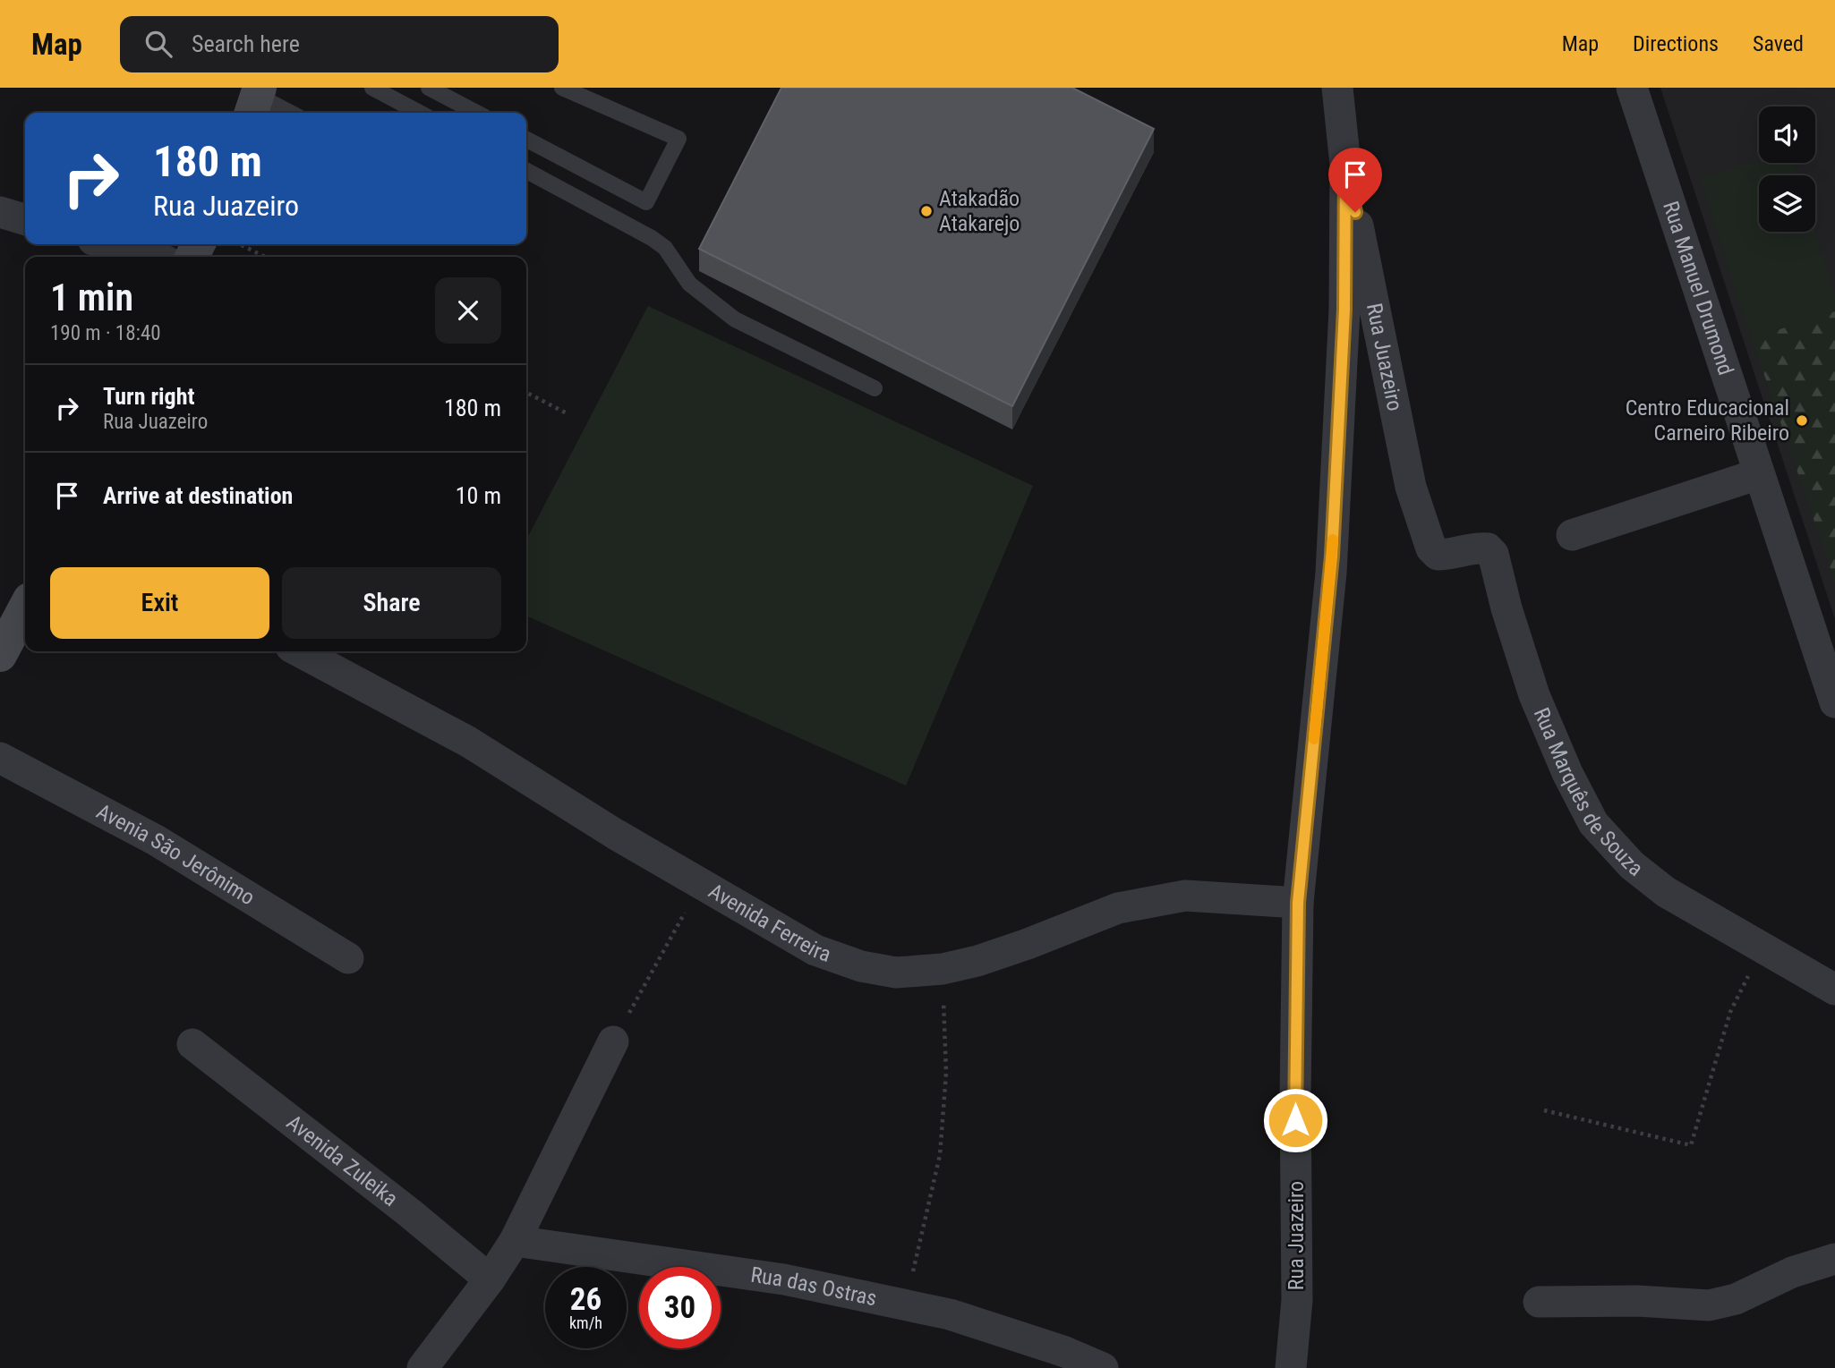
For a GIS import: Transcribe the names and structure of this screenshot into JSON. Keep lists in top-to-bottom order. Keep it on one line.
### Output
{"streets":{"street":["Rua Manuel Drumond","Rua Juazeiro","Rua Marquês de Souza","Avenia São Jerônimo","Avenida Ferreira","Avenida Zuleika","Rua das Ostras"]},"crossings":[["Rua Juazeiro","Rua Marquês de Souza"],["Rua Juazeiro","Avenida Ferreira"]],"places":["Atakadão Atakarejo","Centro Educacional Carneiro Ribeiro"],"page":{"header":"Map","search":"Search here","nav":["Map","Directions","Saved"],"turn":["180 m","Rua Juazeiro"],"heading":["1 min","190 m · 18:40"],"list":[{"name":"Turn right","note":"Rua Juazeiro","value":"180 m"},{"name":"Arrive at destination","value":"10 m"}],"buttons":["Exit","Share"],"speed":"26 km/h","limit":"30"}}
